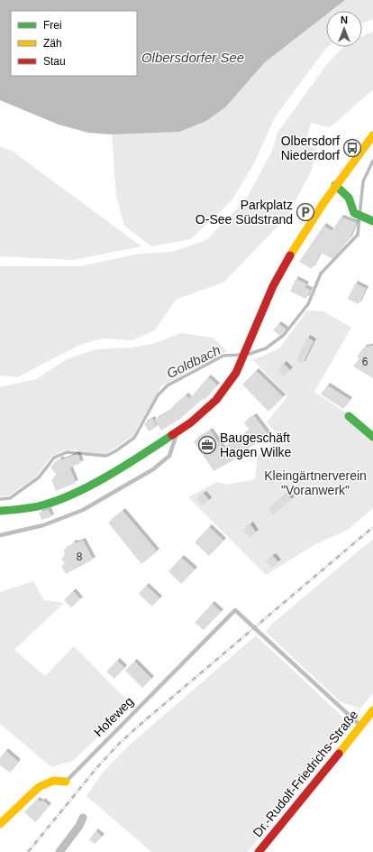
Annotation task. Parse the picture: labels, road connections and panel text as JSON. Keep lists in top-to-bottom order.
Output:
{
  "streets": {
    "street": ["Hofeweg", "Dr.-Rudolf-Friedrichs-Straße"]
  },
  "crossings": [
    ["Hofeweg", "Dr.-Rudolf-Friedrichs-Straße"]
  ],
  "water": ["Olbersdorfer See", "Goldbach"],
  "parks": ["Kleingärtnerverein \"Voranwerk\""],
  "places": {
    "bus stop": ["Olbersdorf Niederdorf"],
    "parking": ["Parkplatz O-See Südstrand"],
    "office": ["Baugeschäft Hagen Wilke"]
  },
  "house_numbers": ["6", "8"],
  "legend": ["Frei", "Zäh", "Stau"],
  "north": "top"
}
